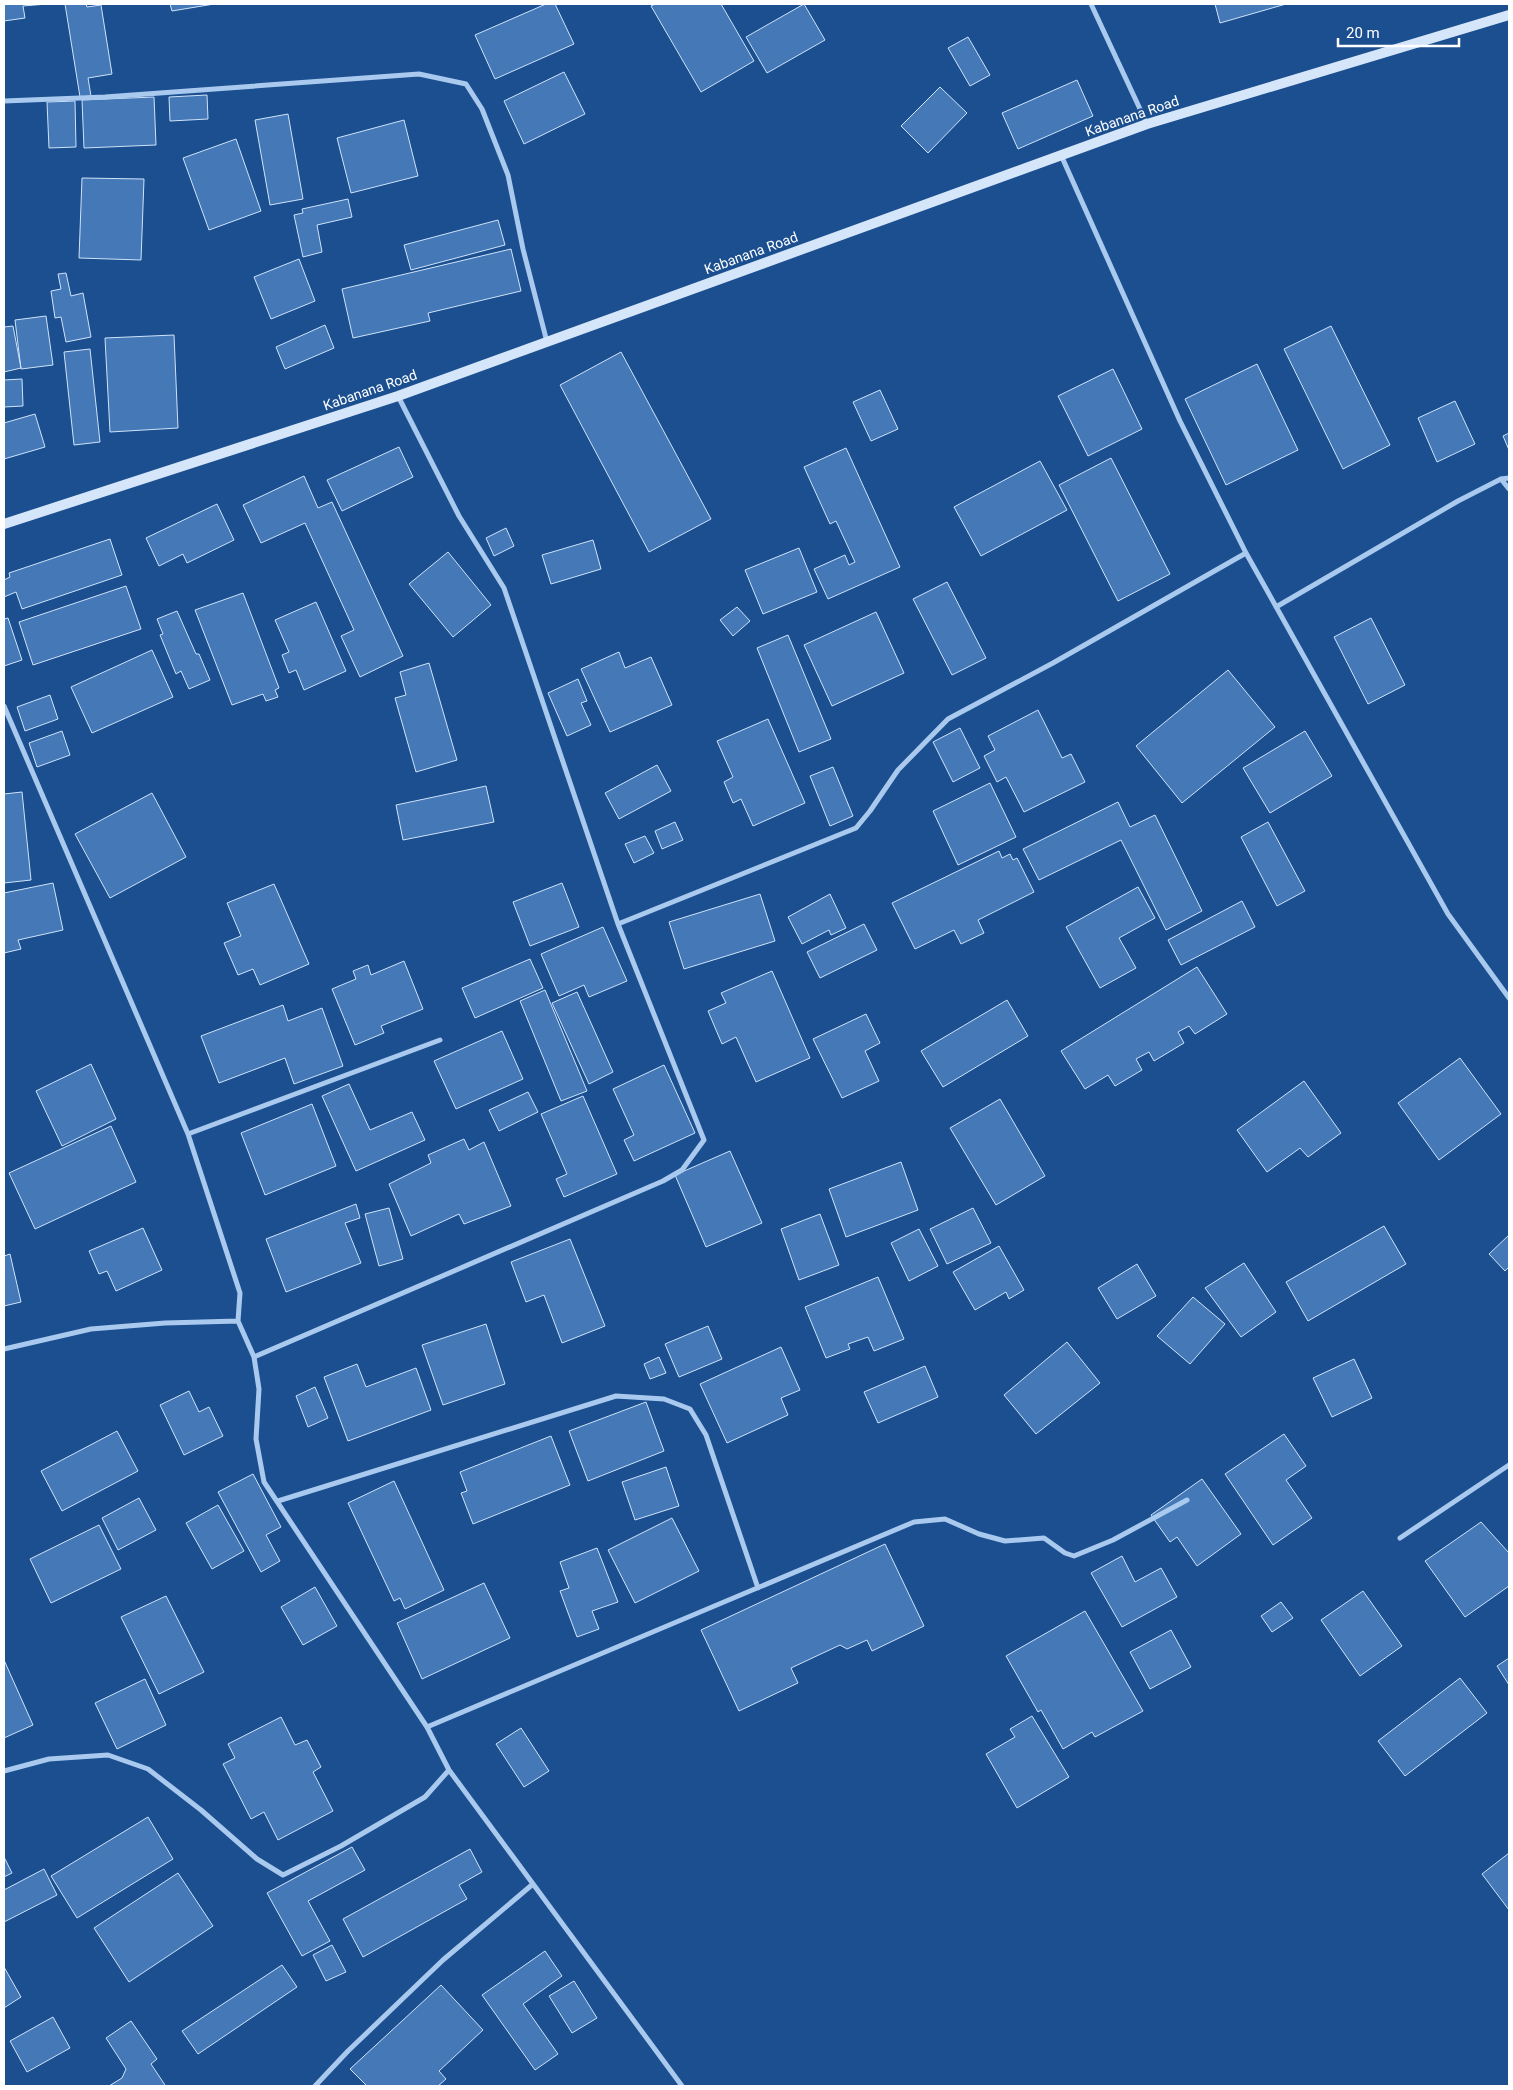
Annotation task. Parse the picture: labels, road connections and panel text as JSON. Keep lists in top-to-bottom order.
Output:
{
  "streets": {
    "street": ["Kabanana Road"]
  },
  "scale_bar": "20 m"
}
